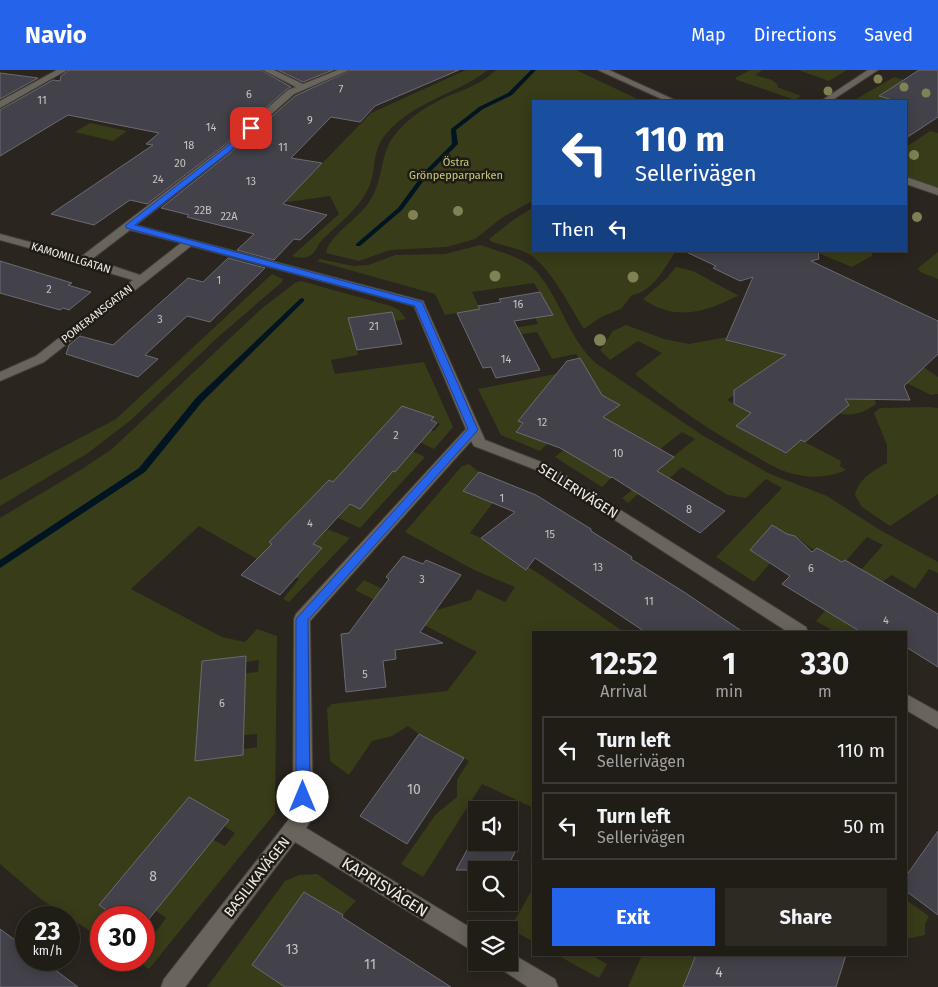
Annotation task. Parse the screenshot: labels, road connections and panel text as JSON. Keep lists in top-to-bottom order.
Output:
{
  "streets": {
    "street": [
      "KAMOMILLGATAN",
      "POMERANSGATAN",
      "SELLERIVÄGEN",
      "BASILIKAVÄGEN",
      "KAPRISVÄGEN"
    ]
  },
  "crossings": [
    ["KAMOMILLGATAN", "POMERANSGATAN"],
    ["POMERANSGATAN", "SELLERIVÄGEN"],
    ["SELLERIVÄGEN", "BASILIKAVÄGEN"],
    ["BASILIKAVÄGEN", "KAPRISVÄGEN"]
  ],
  "parks": ["Östra Grönpepparparken"],
  "house_numbers": [
    "7",
    "6",
    "11",
    "9",
    "14",
    "18",
    "11",
    "20",
    "24",
    "13",
    "22B",
    "22A",
    "1",
    "2",
    "16",
    "3",
    "21",
    "14",
    "12",
    "2",
    "10",
    "1",
    "8",
    "4",
    "15",
    "13",
    "6",
    "3",
    "11",
    "4",
    "5",
    "6",
    "10",
    "8",
    "13",
    "11",
    "4"
  ],
  "page": {
    "header": "Navio",
    "nav": ["Map", "Directions", "Saved"],
    "turn": ["110 m", "Sellerivägen"],
    "then": "Then",
    "eta": [
      "12:52",
      "Arrival",
      "1",
      "min",
      "330",
      "m"
    ],
    "list": [
      {
        "name": "Turn left",
        "note": "Sellerivägen",
        "value": "110 m"
      },
      {
        "name": "Turn left",
        "note": "Sellerivägen",
        "value": "50 m"
      }
    ],
    "buttons": ["Exit", "Share"],
    "speed": "23 km/h",
    "limit": "30"
  }
}
